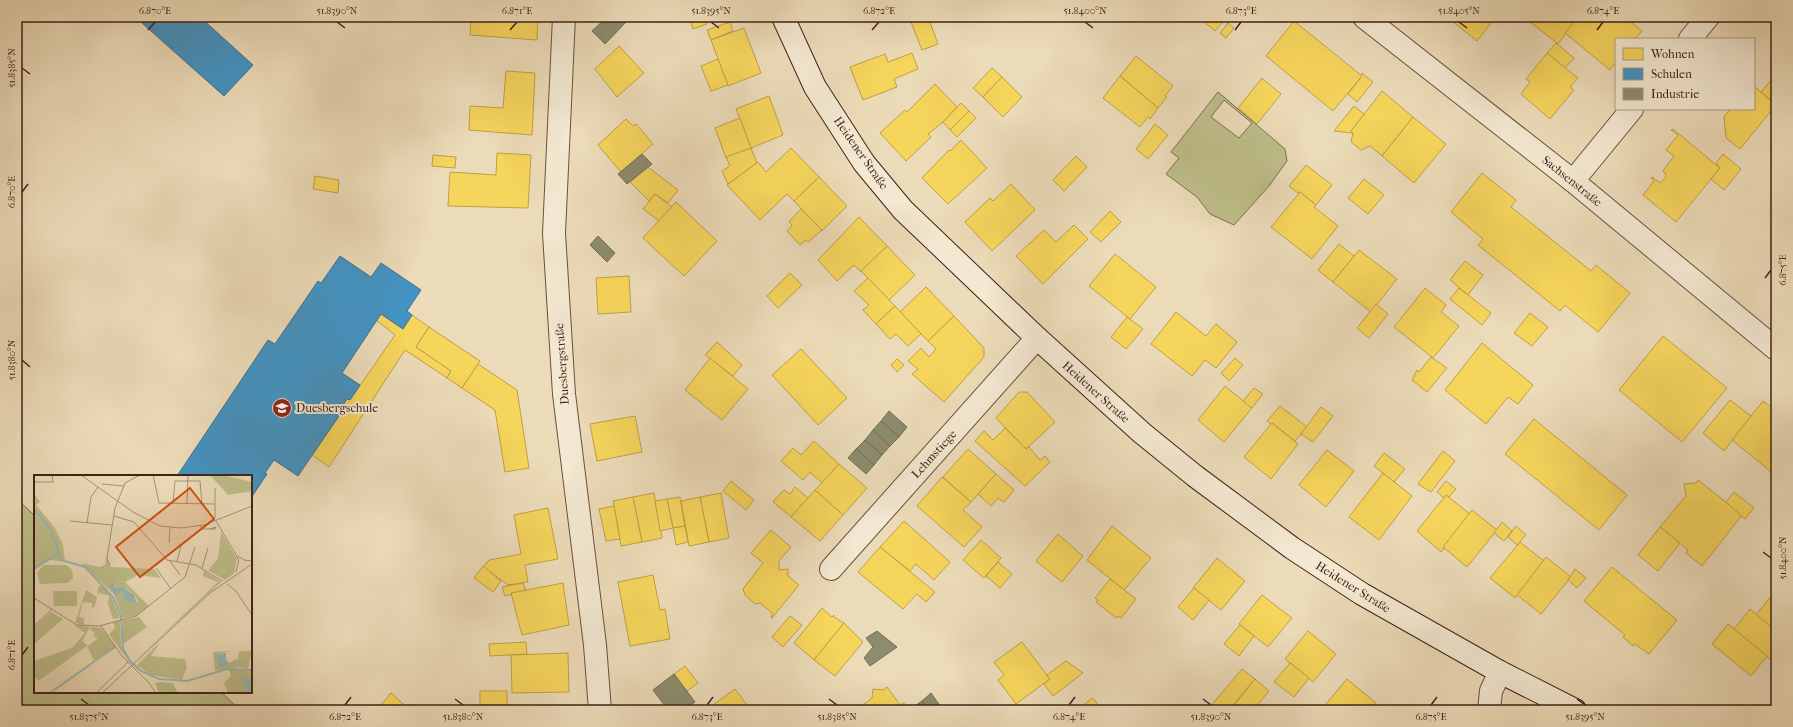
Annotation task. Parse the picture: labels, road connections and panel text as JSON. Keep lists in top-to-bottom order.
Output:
{
  "streets": {
    "street": [
      "Heidener Straße",
      "Sachsenstraße",
      "Duesbergstraße",
      "Lehmstiege"
    ]
  },
  "crossings": [
    ["Heidener Straße", "Lehmstiege"]
  ],
  "places": {
    "school or university": ["Duesbergschule"]
  },
  "legend": ["Wohnen", "Schulen", "Industrie"],
  "coordinates": [
    "6.870°E",
    "51.8390°N",
    "6.871°E",
    "51.8395°N",
    "6.872°E",
    "51.8400°N",
    "6.873°E",
    "51.8405°N",
    "6.874°E",
    "51.8385°N",
    "6.875°E",
    "51.8380°N",
    "51.8375°N"
  ]
}
